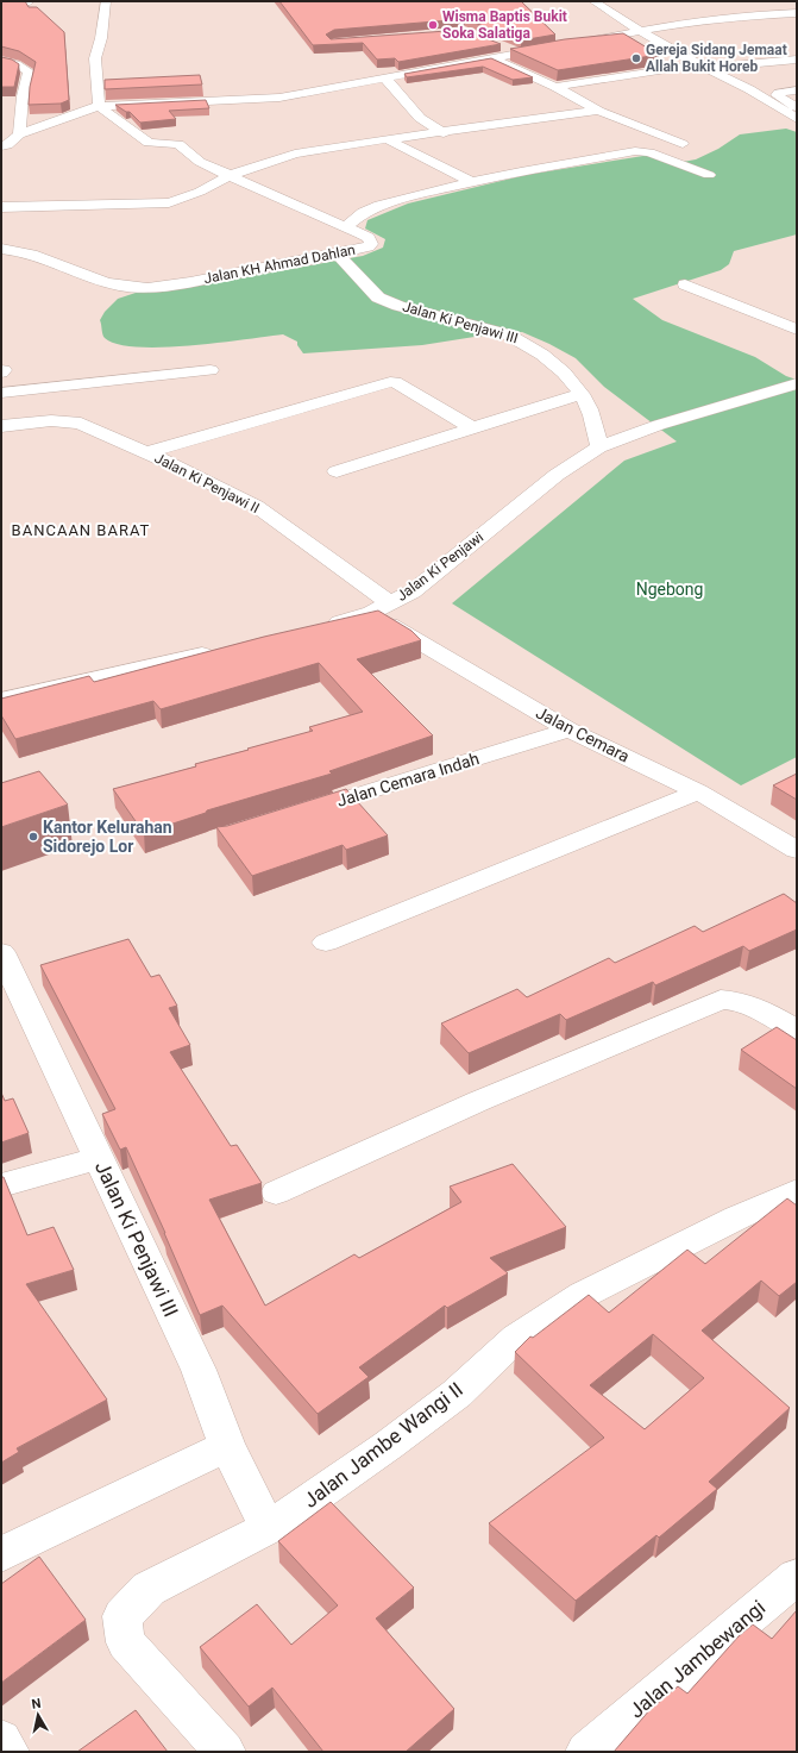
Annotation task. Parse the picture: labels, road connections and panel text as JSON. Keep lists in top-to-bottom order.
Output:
{
  "streets": {
    "street": [
      "Jalan KH Ahmad Dahlan",
      "Jalan Ki Penjawi III",
      "Jalan Ki Penjawi II",
      "Jalan Ki Penjawi",
      "Jalan Cemara",
      "Jalan Cemara Indah",
      "Jalan Jambe Wangi II",
      "Jalan Jambewangi"
    ]
  },
  "crossings": [
    ["Jalan KH Ahmad Dahlan", "Jalan Ki Penjawi III"],
    ["Jalan Ki Penjawi III", "Jalan Ki Penjawi"],
    ["Jalan Ki Penjawi III", "Jalan Jambe Wangi II"],
    ["Jalan Ki Penjawi II", "Jalan Ki Penjawi"],
    ["Jalan Ki Penjawi II", "Jalan Cemara"],
    ["Jalan Ki Penjawi", "Jalan Cemara"],
    ["Jalan Cemara", "Jalan Cemara Indah"]
  ],
  "districts": ["BANCAAN BARAT"],
  "parks": ["Ngebong"],
  "places": ["Wisma Baptis Bukit Soka Salatiga", "Gereja Sidang Jemaat Allah Bukit Horeb", "Kantor Kelurahan Sidorejo Lor"],
  "north": "top"
}
